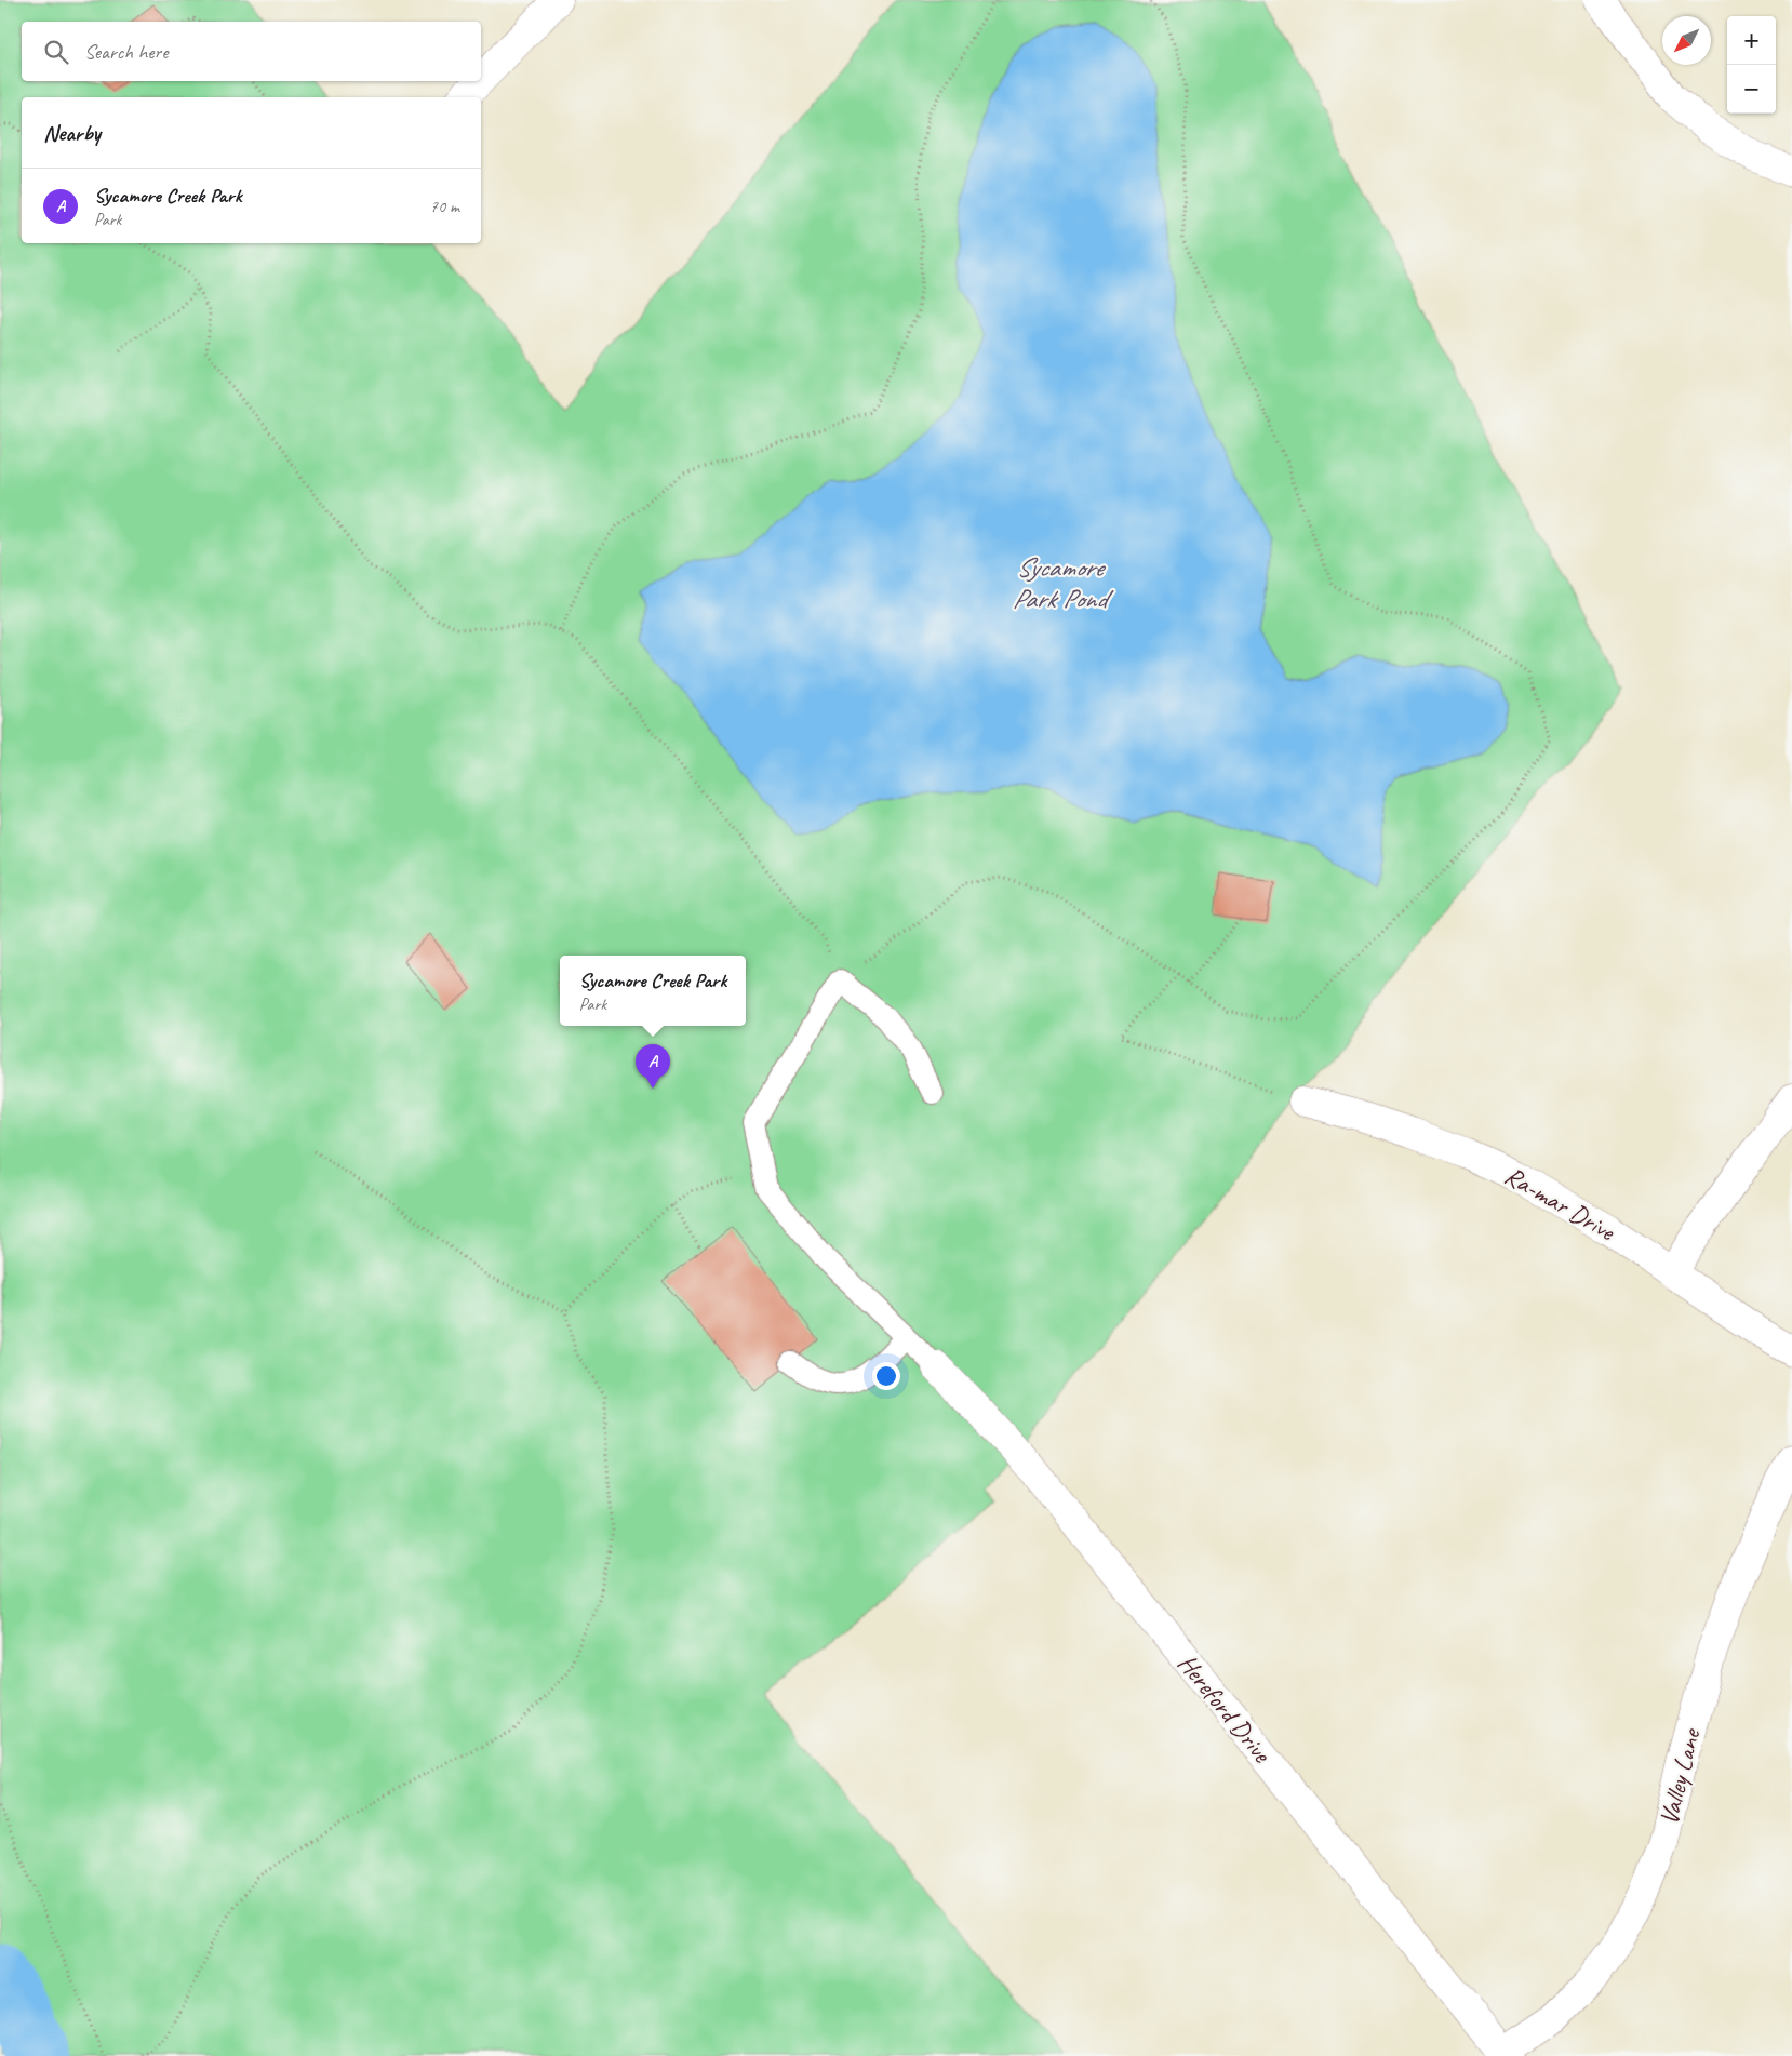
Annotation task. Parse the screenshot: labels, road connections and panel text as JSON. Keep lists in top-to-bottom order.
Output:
{
  "streets": {
    "street": ["Ra-mar Drive", "Hereford Drive", "Valley Lane"]
  },
  "crossings": [
    ["Hereford Drive", "Valley Lane"]
  ],
  "water": ["Sycamore Park Pond"],
  "north": "bottom left",
  "page": {
    "map_buttons": ["+", "−"],
    "search": "Search here",
    "heading": "Nearby",
    "list": [
      {
        "mark": "A",
        "name": "Sycamore Creek Park",
        "note": "Park",
        "value": "70 m"
      }
    ],
    "popup": ["Sycamore Creek Park", "Park"],
    "pins": "A"
  }
}
